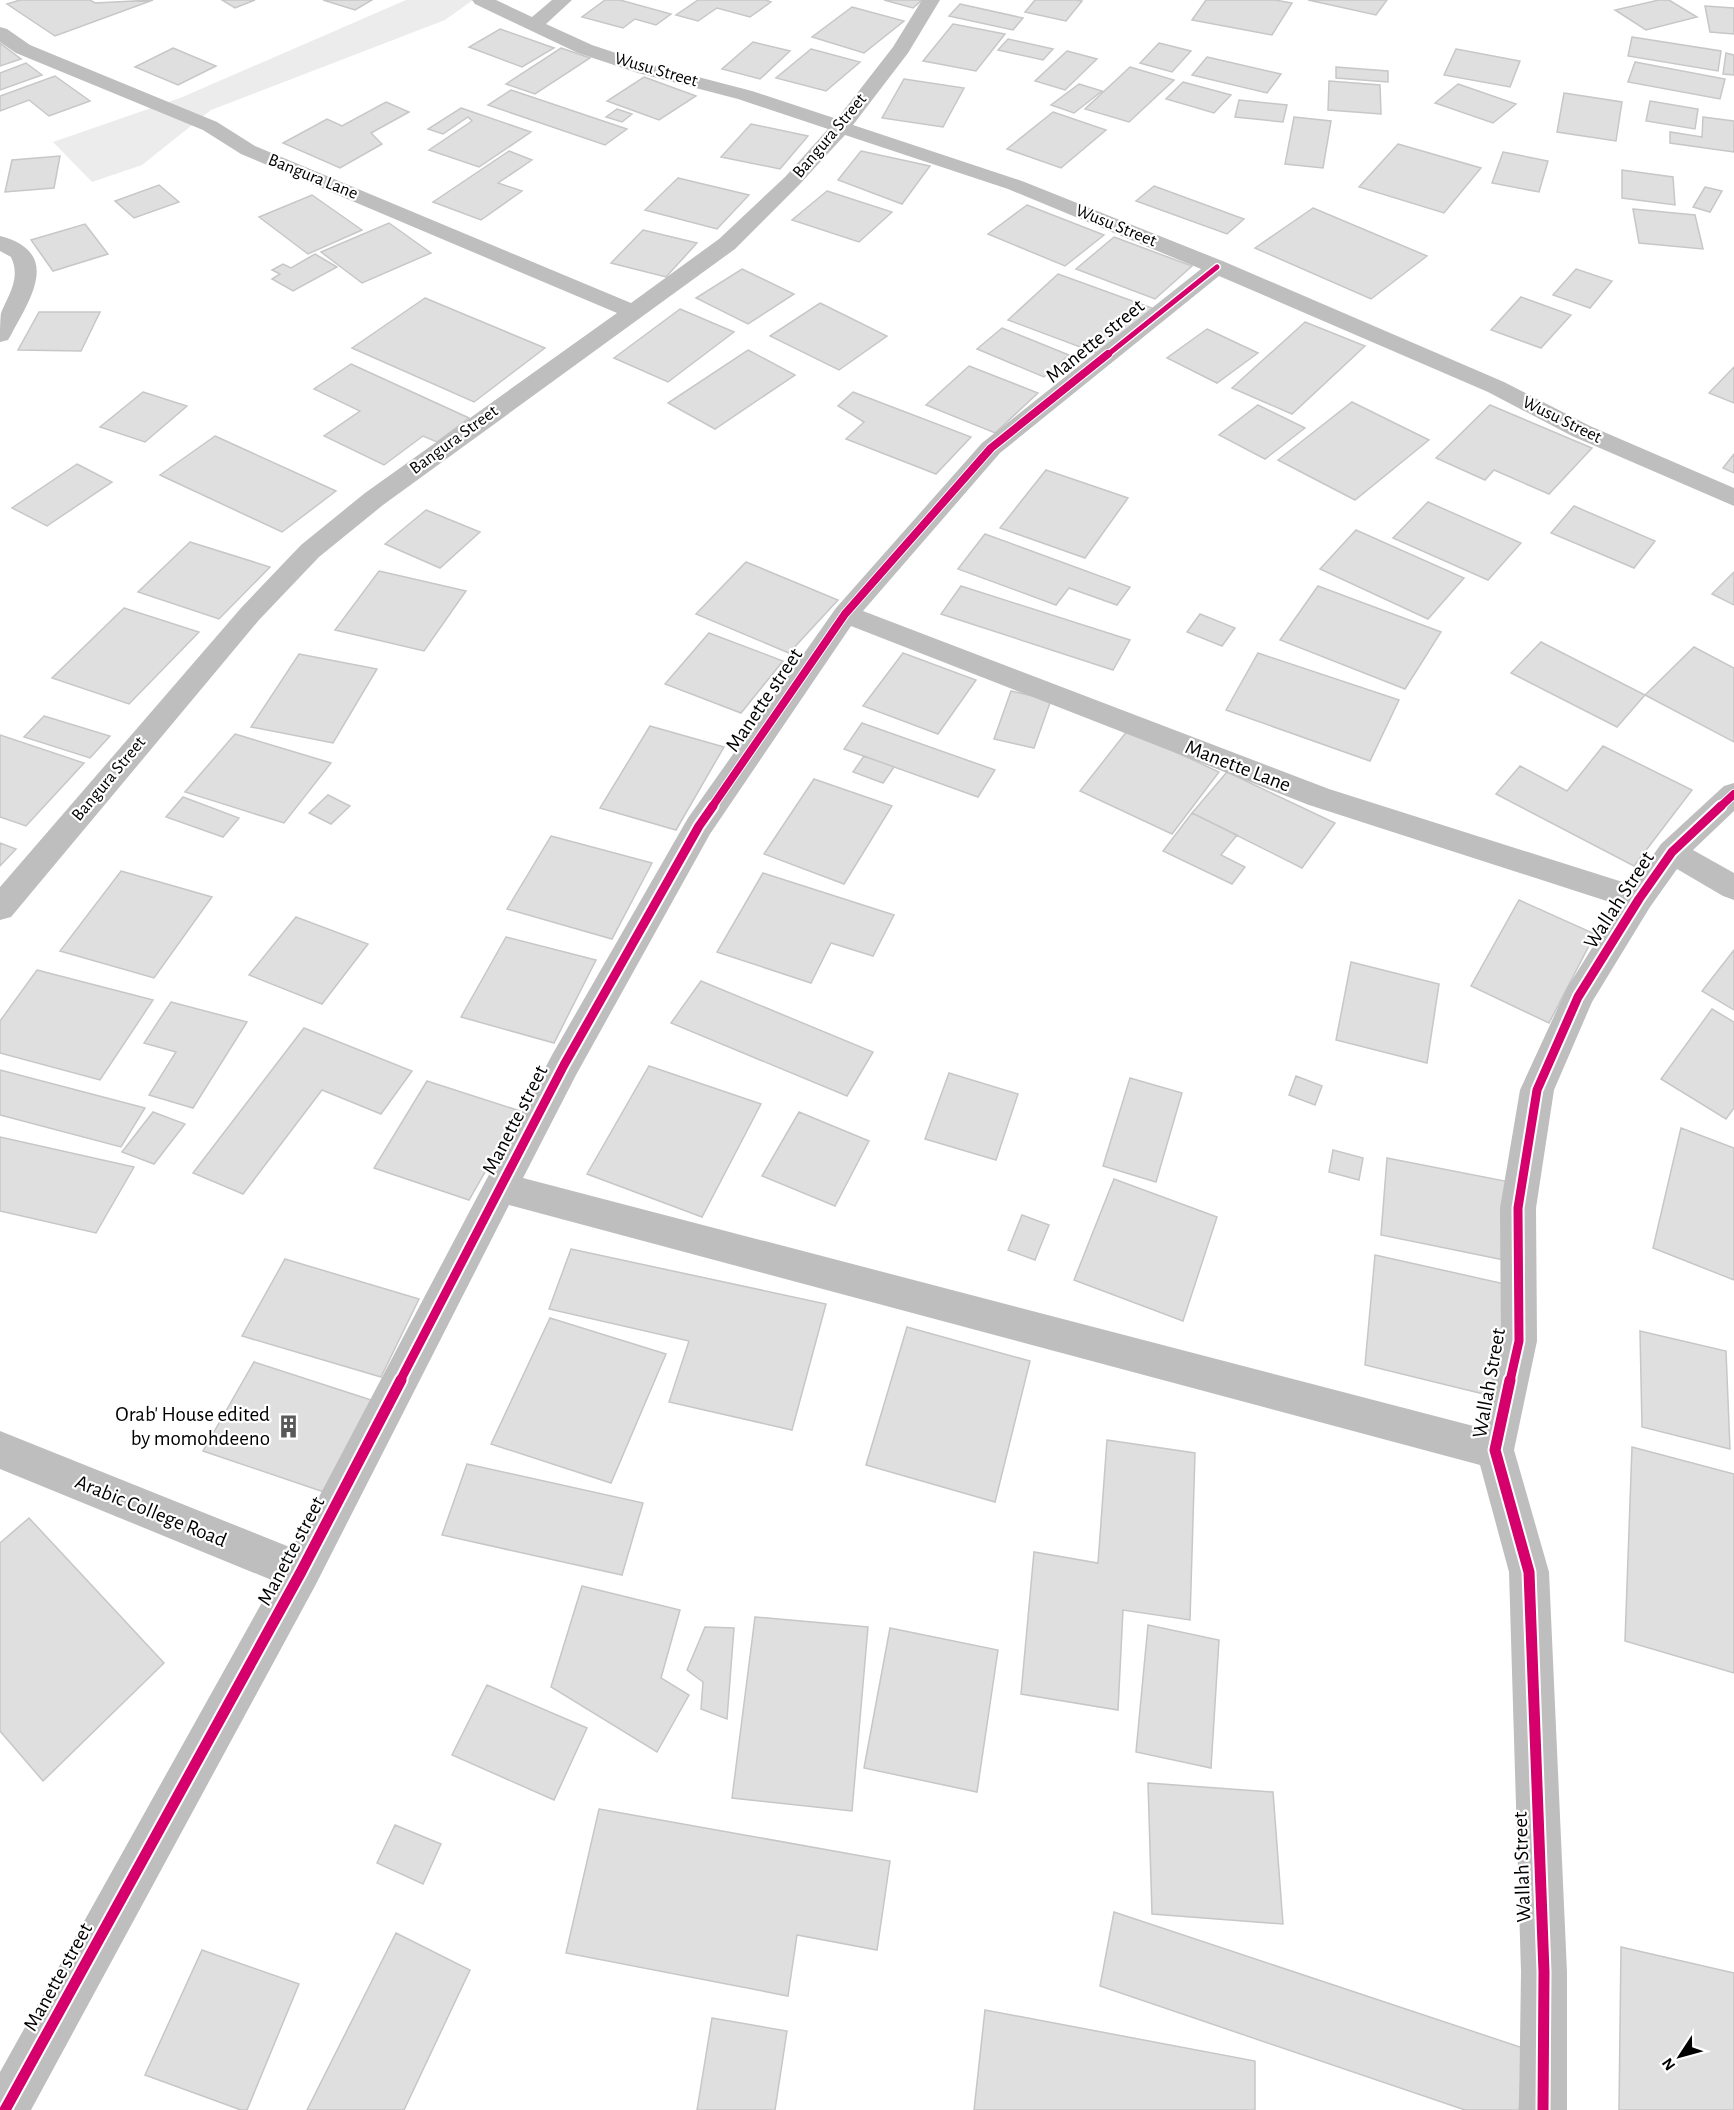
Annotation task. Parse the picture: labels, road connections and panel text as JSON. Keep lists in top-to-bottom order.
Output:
{
  "streets": {
    "street": [
      "Wusu Street",
      "Bangura Street",
      "Bangura Lane",
      "Manette street",
      "Manette Lane",
      "Wallah Street",
      "Arabic College Road"
    ]
  },
  "crossings": [
    ["Wusu Street", "Bangura Street"],
    ["Wusu Street", "Manette street"],
    ["Bangura Street", "Bangura Lane"],
    ["Manette street", "Manette Lane"],
    ["Manette street", "Arabic College Road"],
    ["Manette Lane", "Wallah Street"]
  ],
  "places": {
    "building": ["Orab' House edited by momohdeeno"]
  },
  "north": "bottom left"
}
